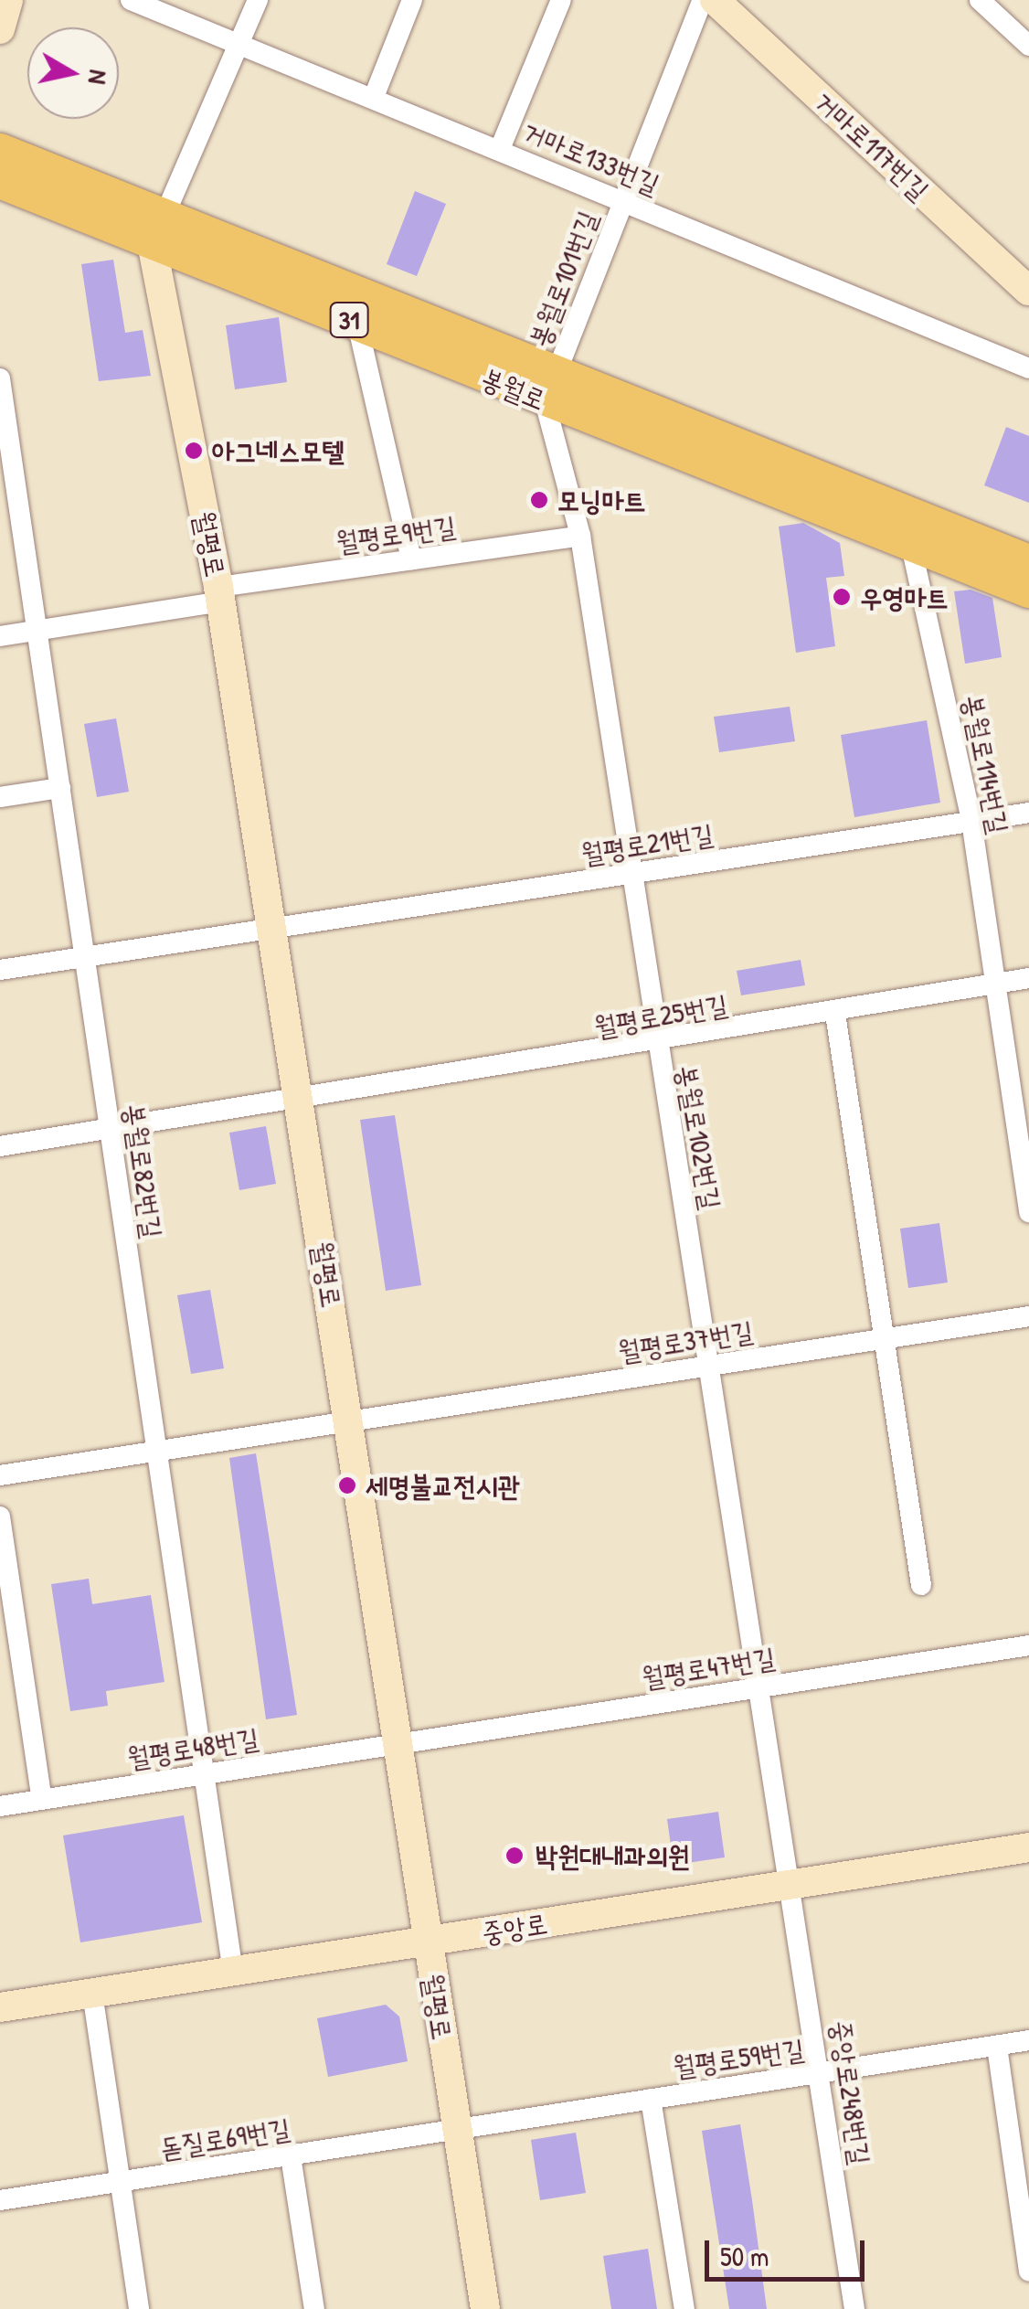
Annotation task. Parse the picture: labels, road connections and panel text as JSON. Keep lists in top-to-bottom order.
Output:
{
  "streets": {
    "main road": [
      "거마로117번길",
      "31",
      "봉월로",
      "월평로",
      "중앙로"
    ],
    "street": [
      "거마로133번길",
      "봉월로101번길",
      "월평로9번길",
      "봉월로114번길",
      "월평로21번길",
      "월평로25번길",
      "봉월로102번길",
      "봉월로82번길",
      "월평로37번길",
      "월평로47번길",
      "월평로48번길",
      "월평로59번길",
      "중앙로248번길",
      "돋질로69번길"
    ]
  },
  "crossings": [
    ["거마로133번길", "봉월로101번길"],
    ["봉월로101번길", "봉월로"],
    ["봉월로101번길", "봉월로102번길"],
    ["봉월로", "월평로"],
    ["봉월로", "봉월로114번길"],
    ["봉월로", "봉월로102번길"],
    ["월평로9번길", "월평로"],
    ["월평로9번길", "봉월로102번길"],
    ["월평로9번길", "봉월로82번길"],
    ["월평로", "월평로21번길"],
    ["월평로", "월평로25번길"],
    ["월평로", "월평로37번길"],
    ["월평로", "월평로47번길"],
    ["월평로", "월평로48번길"],
    ["월평로", "중앙로"],
    ["월평로", "월평로59번길"],
    ["월평로", "돋질로69번길"],
    ["봉월로114번길", "월평로21번길"],
    ["봉월로114번길", "월평로25번길"],
    ["월평로21번길", "봉월로102번길"],
    ["월평로21번길", "봉월로82번길"],
    ["월평로25번길", "봉월로102번길"],
    ["월평로25번길", "봉월로82번길"],
    ["봉월로102번길", "월평로37번길"],
    ["봉월로102번길", "월평로47번길"],
    ["봉월로102번길", "중앙로"],
    ["봉월로102번길", "중앙로248번길"],
    ["봉월로82번길", "월평로37번길"],
    ["봉월로82번길", "월평로48번길"],
    ["봉월로82번길", "중앙로"],
    ["월평로47번길", "월평로48번길"],
    ["중앙로", "중앙로248번길"],
    ["월평로59번길", "중앙로248번길"],
    ["월평로59번길", "돋질로69번길"]
  ],
  "places": [
    "아그네스모텔",
    "모닝마트",
    "우영마트",
    "세명불교전시관",
    "박원대내과의원"
  ],
  "scale_bar": "50 m",
  "north": "right"
}
